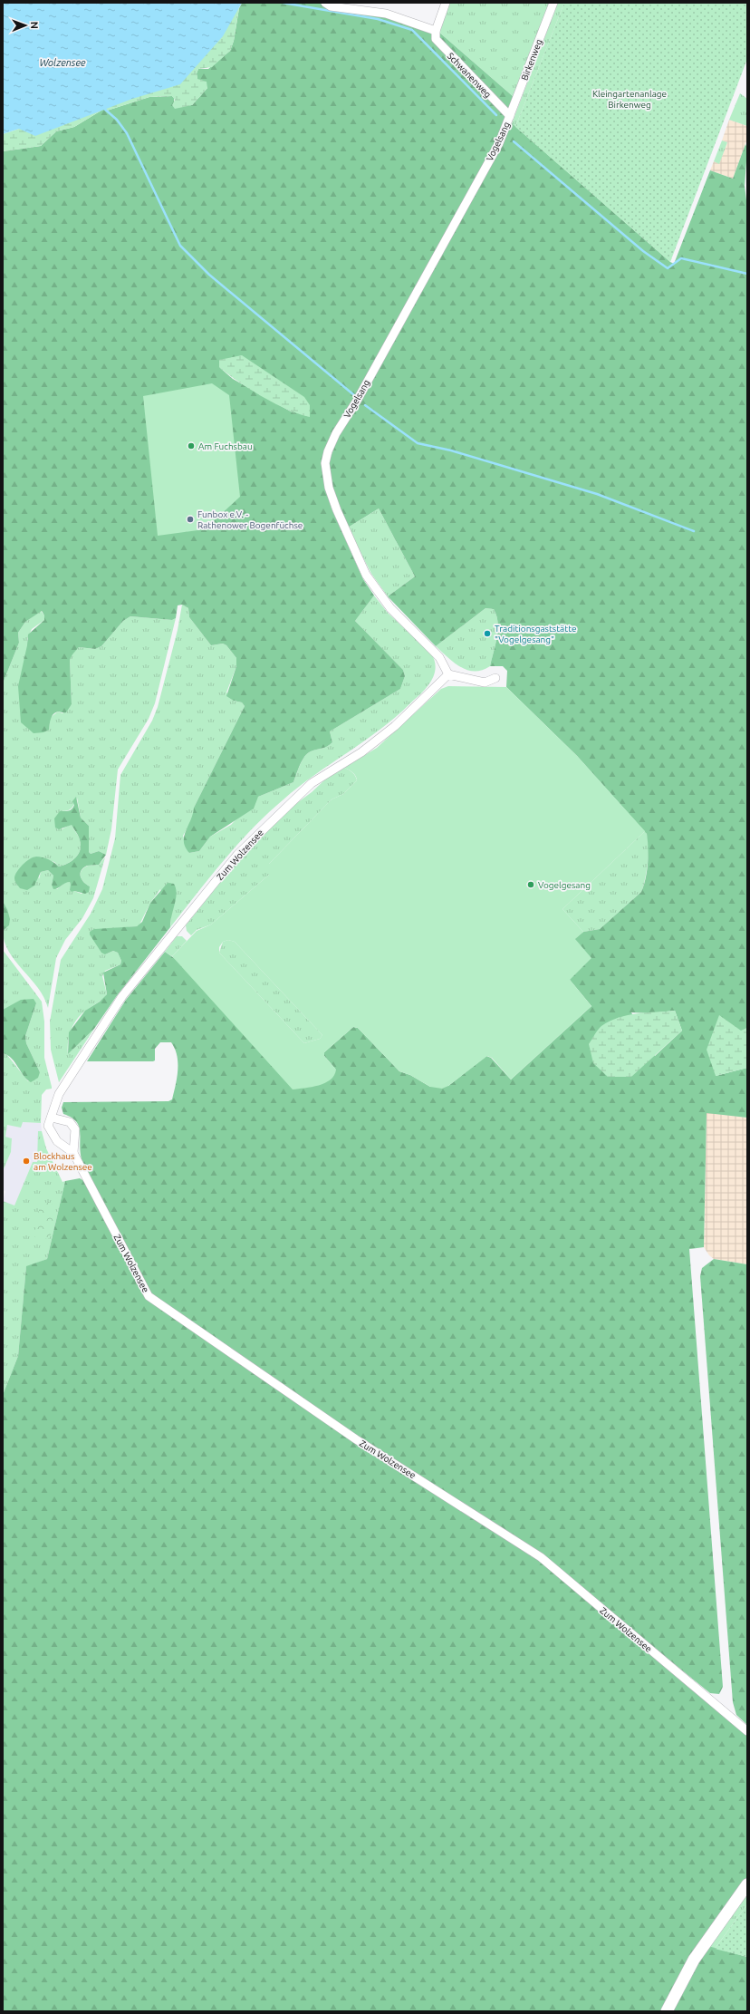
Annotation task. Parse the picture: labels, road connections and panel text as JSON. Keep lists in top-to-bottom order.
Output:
{
  "streets": {
    "street": [
      "Birkenweg",
      "Schwanenweg",
      "Vogelsang",
      "Zum Wolzensee"
    ]
  },
  "crossings": [
    ["Birkenweg", "Schwanenweg"],
    ["Birkenweg", "Vogelsang"],
    ["Schwanenweg", "Vogelsang"],
    ["Vogelsang", "Zum Wolzensee"]
  ],
  "water": ["Wolzensee"],
  "parks": ["Kleingartenanlage Birkenweg"],
  "places": [
    "Am Fuchsbau",
    "Funbox e.V. - Rathenower Bogenfüchse",
    "Traditionsgaststätte \"Vogelgesang\"",
    "Vogelgesang",
    "Blockhaus am Wolzensee"
  ],
  "north": "right"
}
